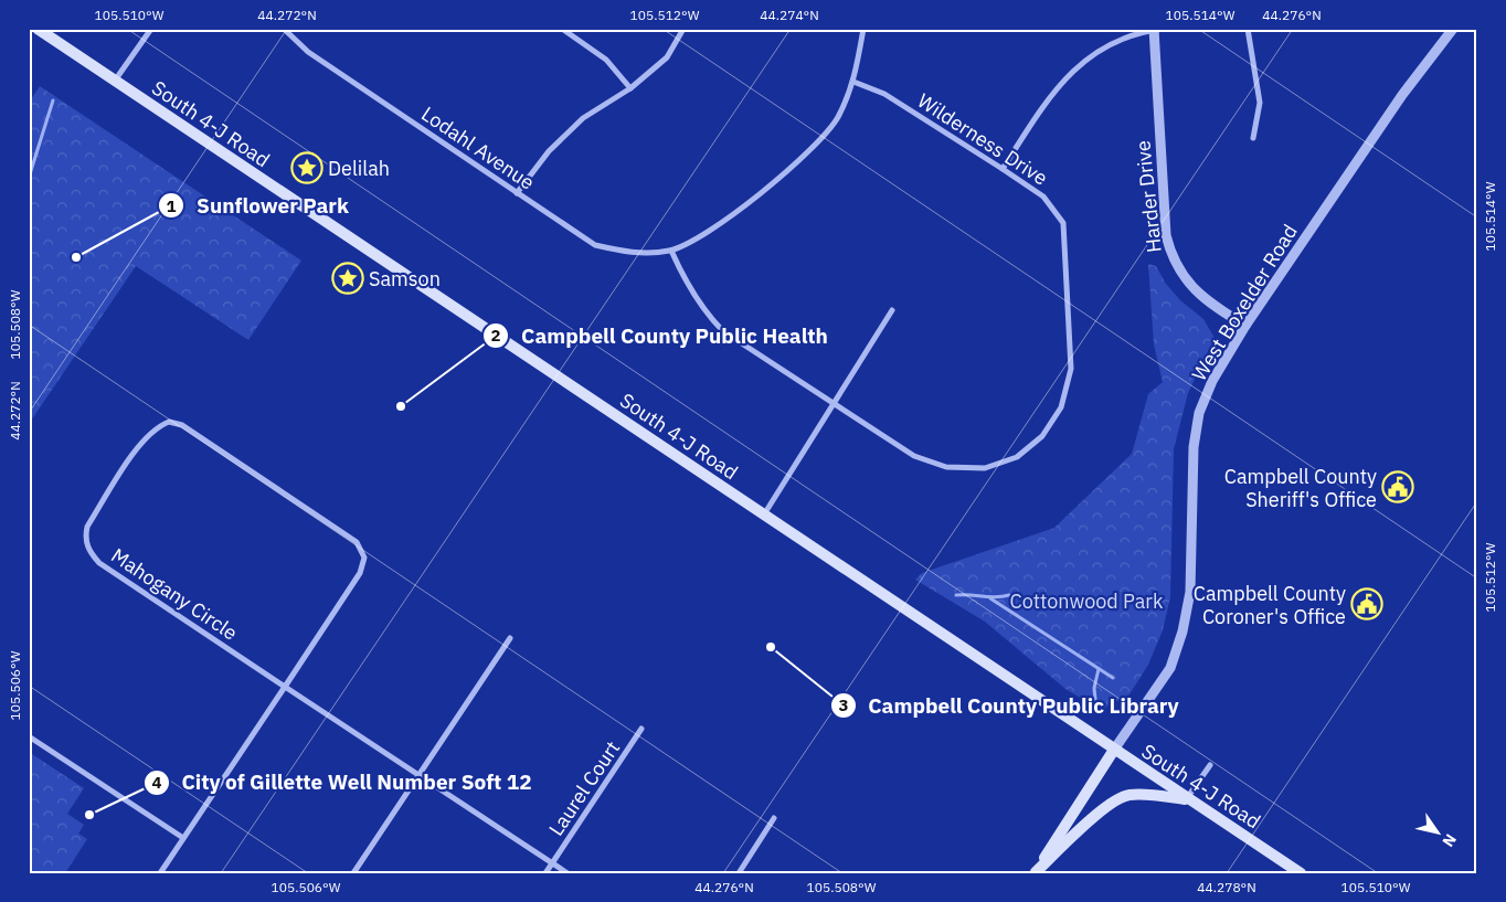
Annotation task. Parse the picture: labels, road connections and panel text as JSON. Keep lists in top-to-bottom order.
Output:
{
  "streets": {
    "main road": ["South 4-J Road"],
    "street": [
      "Wilderness Drive",
      "Lodahl Avenue",
      "Harder Drive",
      "West Boxelder Road",
      "Mahogany Circle",
      "Laurel Court"
    ]
  },
  "crossings": [
    ["South 4-J Road", "West Boxelder Road"],
    ["Wilderness Drive", "Lodahl Avenue"],
    ["Harder Drive", "West Boxelder Road"]
  ],
  "parks": ["Cottonwood Park"],
  "places": {
    "place": ["Delilah", "Samson"],
    "other": [
      "Sunflower Park",
      "Campbell County Public Health",
      "Campbell County Public Library",
      "City of Gillette Well Number Soft 12"
    ],
    "public building": ["Campbell County Sheriff's Office", "Campbell County Coroner's Office"]
  },
  "north": "bottom right",
  "coordinates": [
    "105.510°W",
    "44.272°N",
    "105.512°W",
    "44.274°N",
    "105.514°W",
    "44.276°N",
    "105.508°W",
    "105.506°W",
    "44.278°N"
  ]
}
